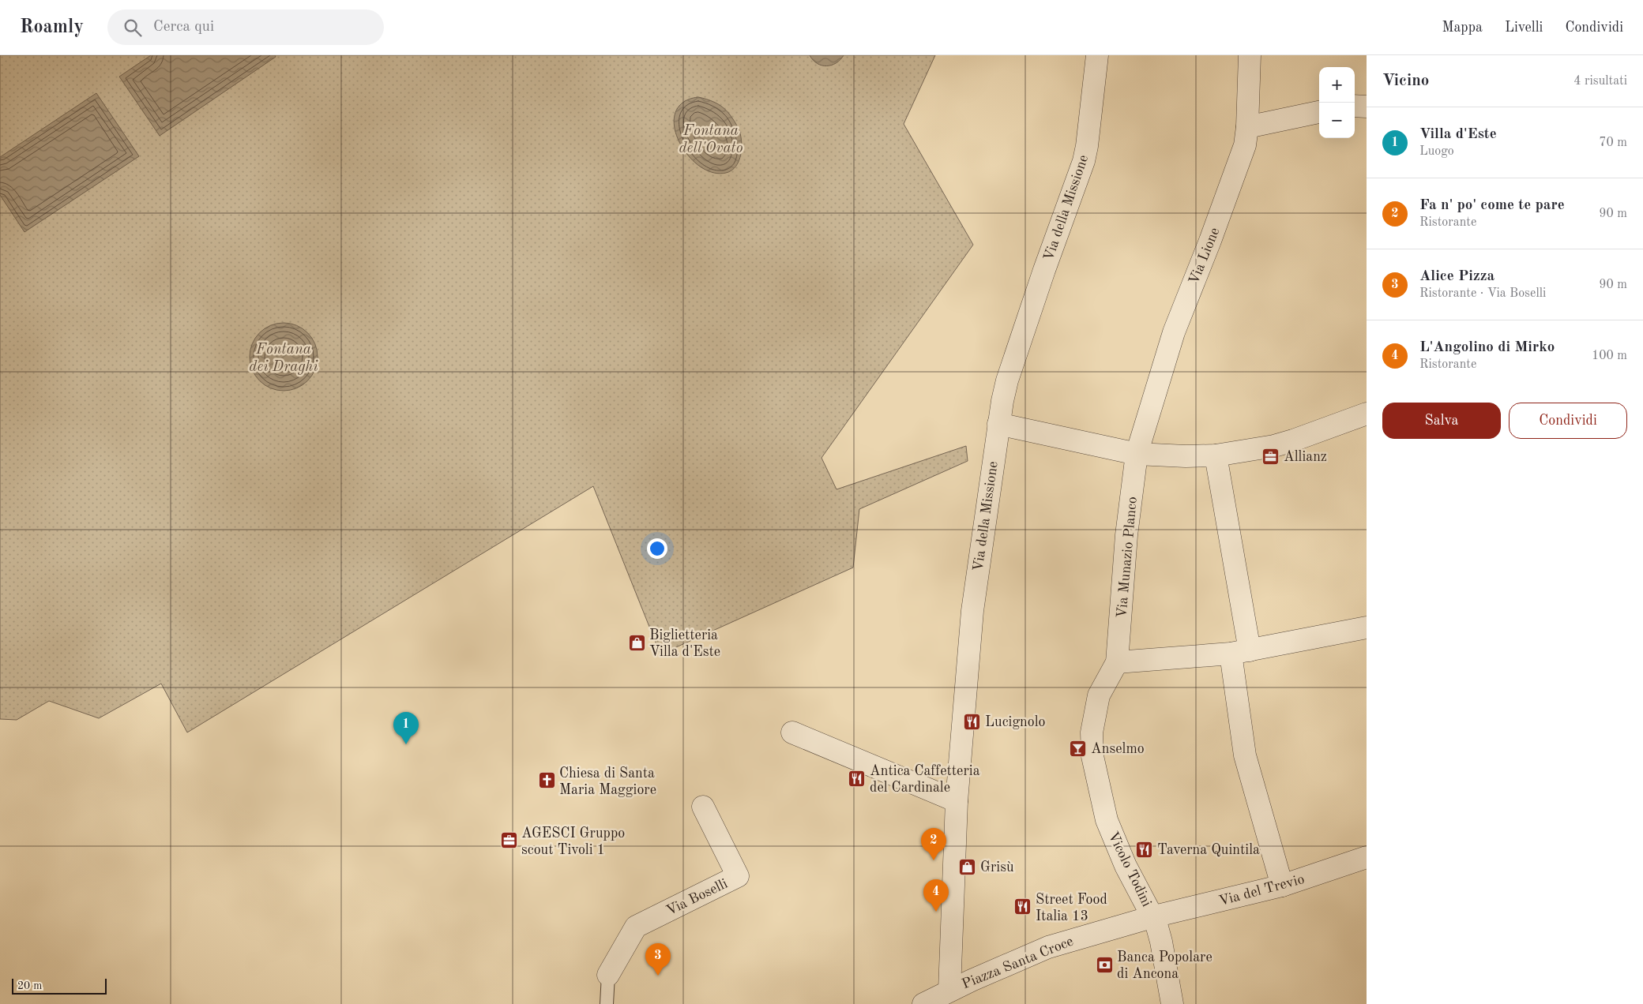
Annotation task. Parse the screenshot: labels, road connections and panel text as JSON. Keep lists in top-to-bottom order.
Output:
{
  "streets": {
    "street": [
      "Via della Missione",
      "Via Lione",
      "Via Munazio Planco",
      "Vicolo Todini",
      "Via del Trevio",
      "Via Boselli",
      "Piazza Santa Croce"
    ]
  },
  "crossings": [
    ["Via della Missione", "Piazza Santa Croce"],
    ["Via Lione", "Via Munazio Planco"],
    ["Via Munazio Planco", "Vicolo Todini"],
    ["Vicolo Todini", "Via del Trevio"],
    ["Vicolo Todini", "Piazza Santa Croce"],
    ["Via del Trevio", "Piazza Santa Croce"]
  ],
  "water": ["Fontana dell'Ovato", "Fontana dei Draghi"],
  "places": {
    "office": ["Allianz", "AGESCI Gruppo scout Tivoli 1"],
    "shop": ["Biglietteria Villa d'Este", "Grisù"],
    "restaurant": [
      "Lucignolo",
      "Antica Caffetteria del Cardinale",
      "Taverna Quintila",
      "Street Food Italia 13"
    ],
    "bar": ["Anselmo"],
    "church": ["Chiesa di Santa Maria Maggiore"],
    "bank": ["Banca Popolare di Ancona"]
  },
  "scale_bar": "20 m",
  "page": {
    "header": "Roamly",
    "search": "Cerca qui",
    "nav": ["Mappa", "Livelli", "Condividi"],
    "heading": ["Vicino", "4 risultati"],
    "map_buttons": ["+", "−"],
    "list": [
      {
        "mark": "1",
        "name": "Villa d'Este",
        "note": "Luogo",
        "value": "70 m"
      },
      {
        "mark": "2",
        "name": "Fa n' po' come te pare",
        "note": "Ristorante",
        "value": "90 m"
      },
      {
        "mark": "3",
        "name": "Alice Pizza",
        "note": "Ristorante · Via Boselli",
        "value": "90 m"
      },
      {
        "mark": "4",
        "name": "L'Angolino di Mirko",
        "note": "Ristorante",
        "value": "100 m"
      }
    ],
    "buttons": ["Salva", "Condividi"],
    "pins": [
      "1",
      "2",
      "4",
      "3"
    ],
    "scale": "20 m"
  }
}
